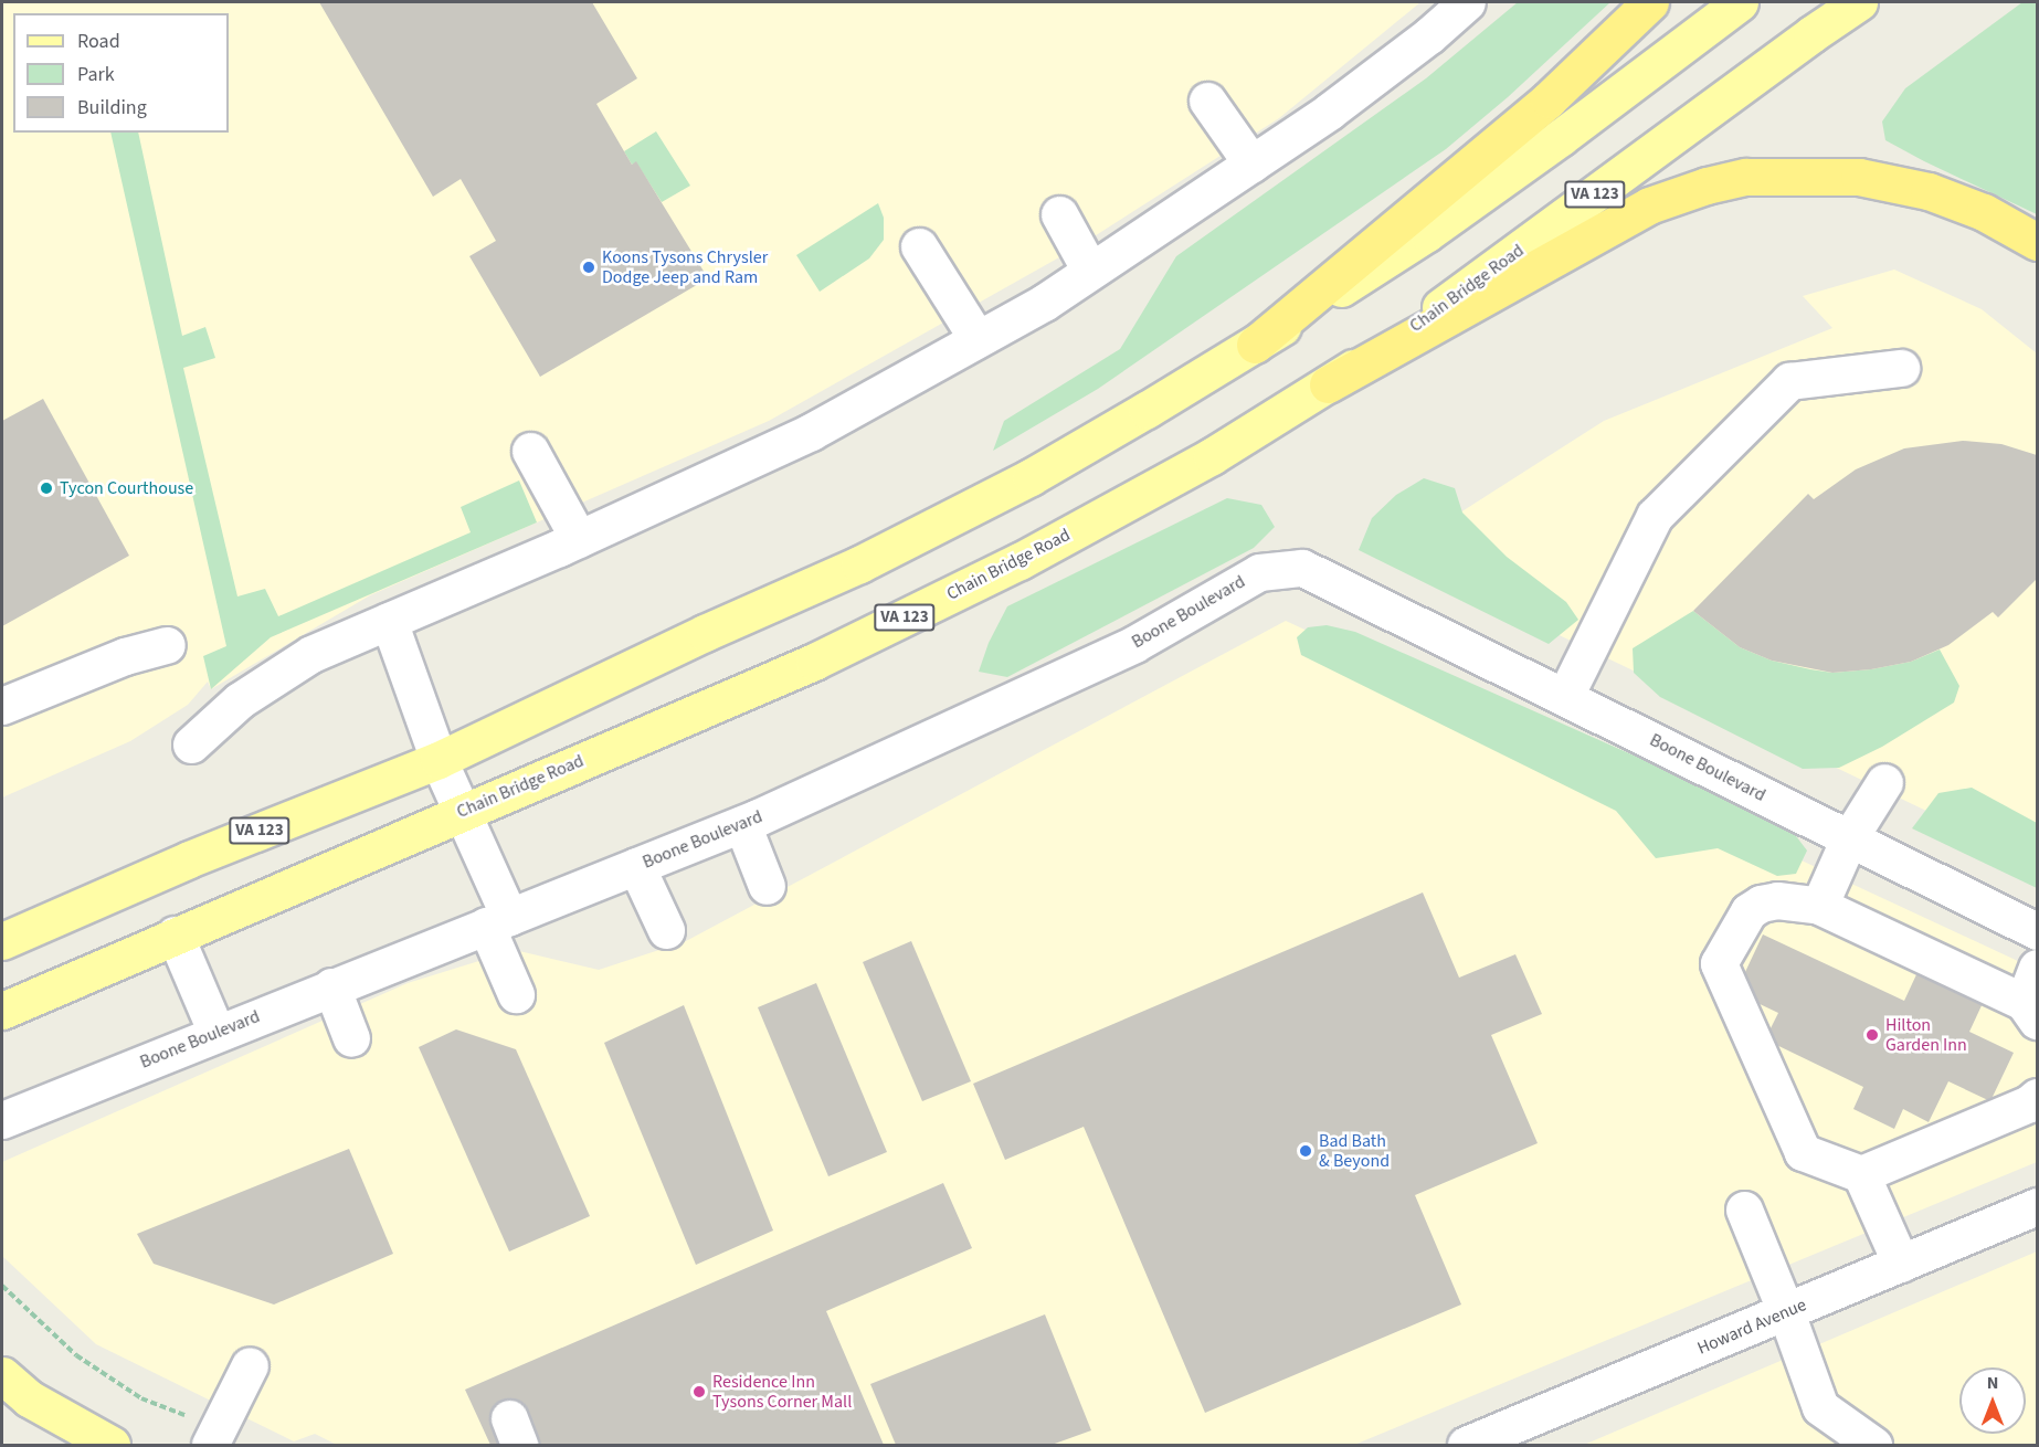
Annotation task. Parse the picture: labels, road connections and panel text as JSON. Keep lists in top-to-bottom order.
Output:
{
  "streets": {
    "main road": ["VA 123", "Chain Bridge Road"],
    "street": ["Boone Boulevard", "Howard Avenue"]
  },
  "places": [
    "Koons Tysons Chrysler Dodge Jeep and Ram",
    "Tycon Courthouse",
    "Hilton Garden Inn",
    "Bad Bath & Beyond",
    "Residence Inn Tysons Corner Mall"
  ],
  "legend": ["Road", "Park", "Building"],
  "north": "top"
}
